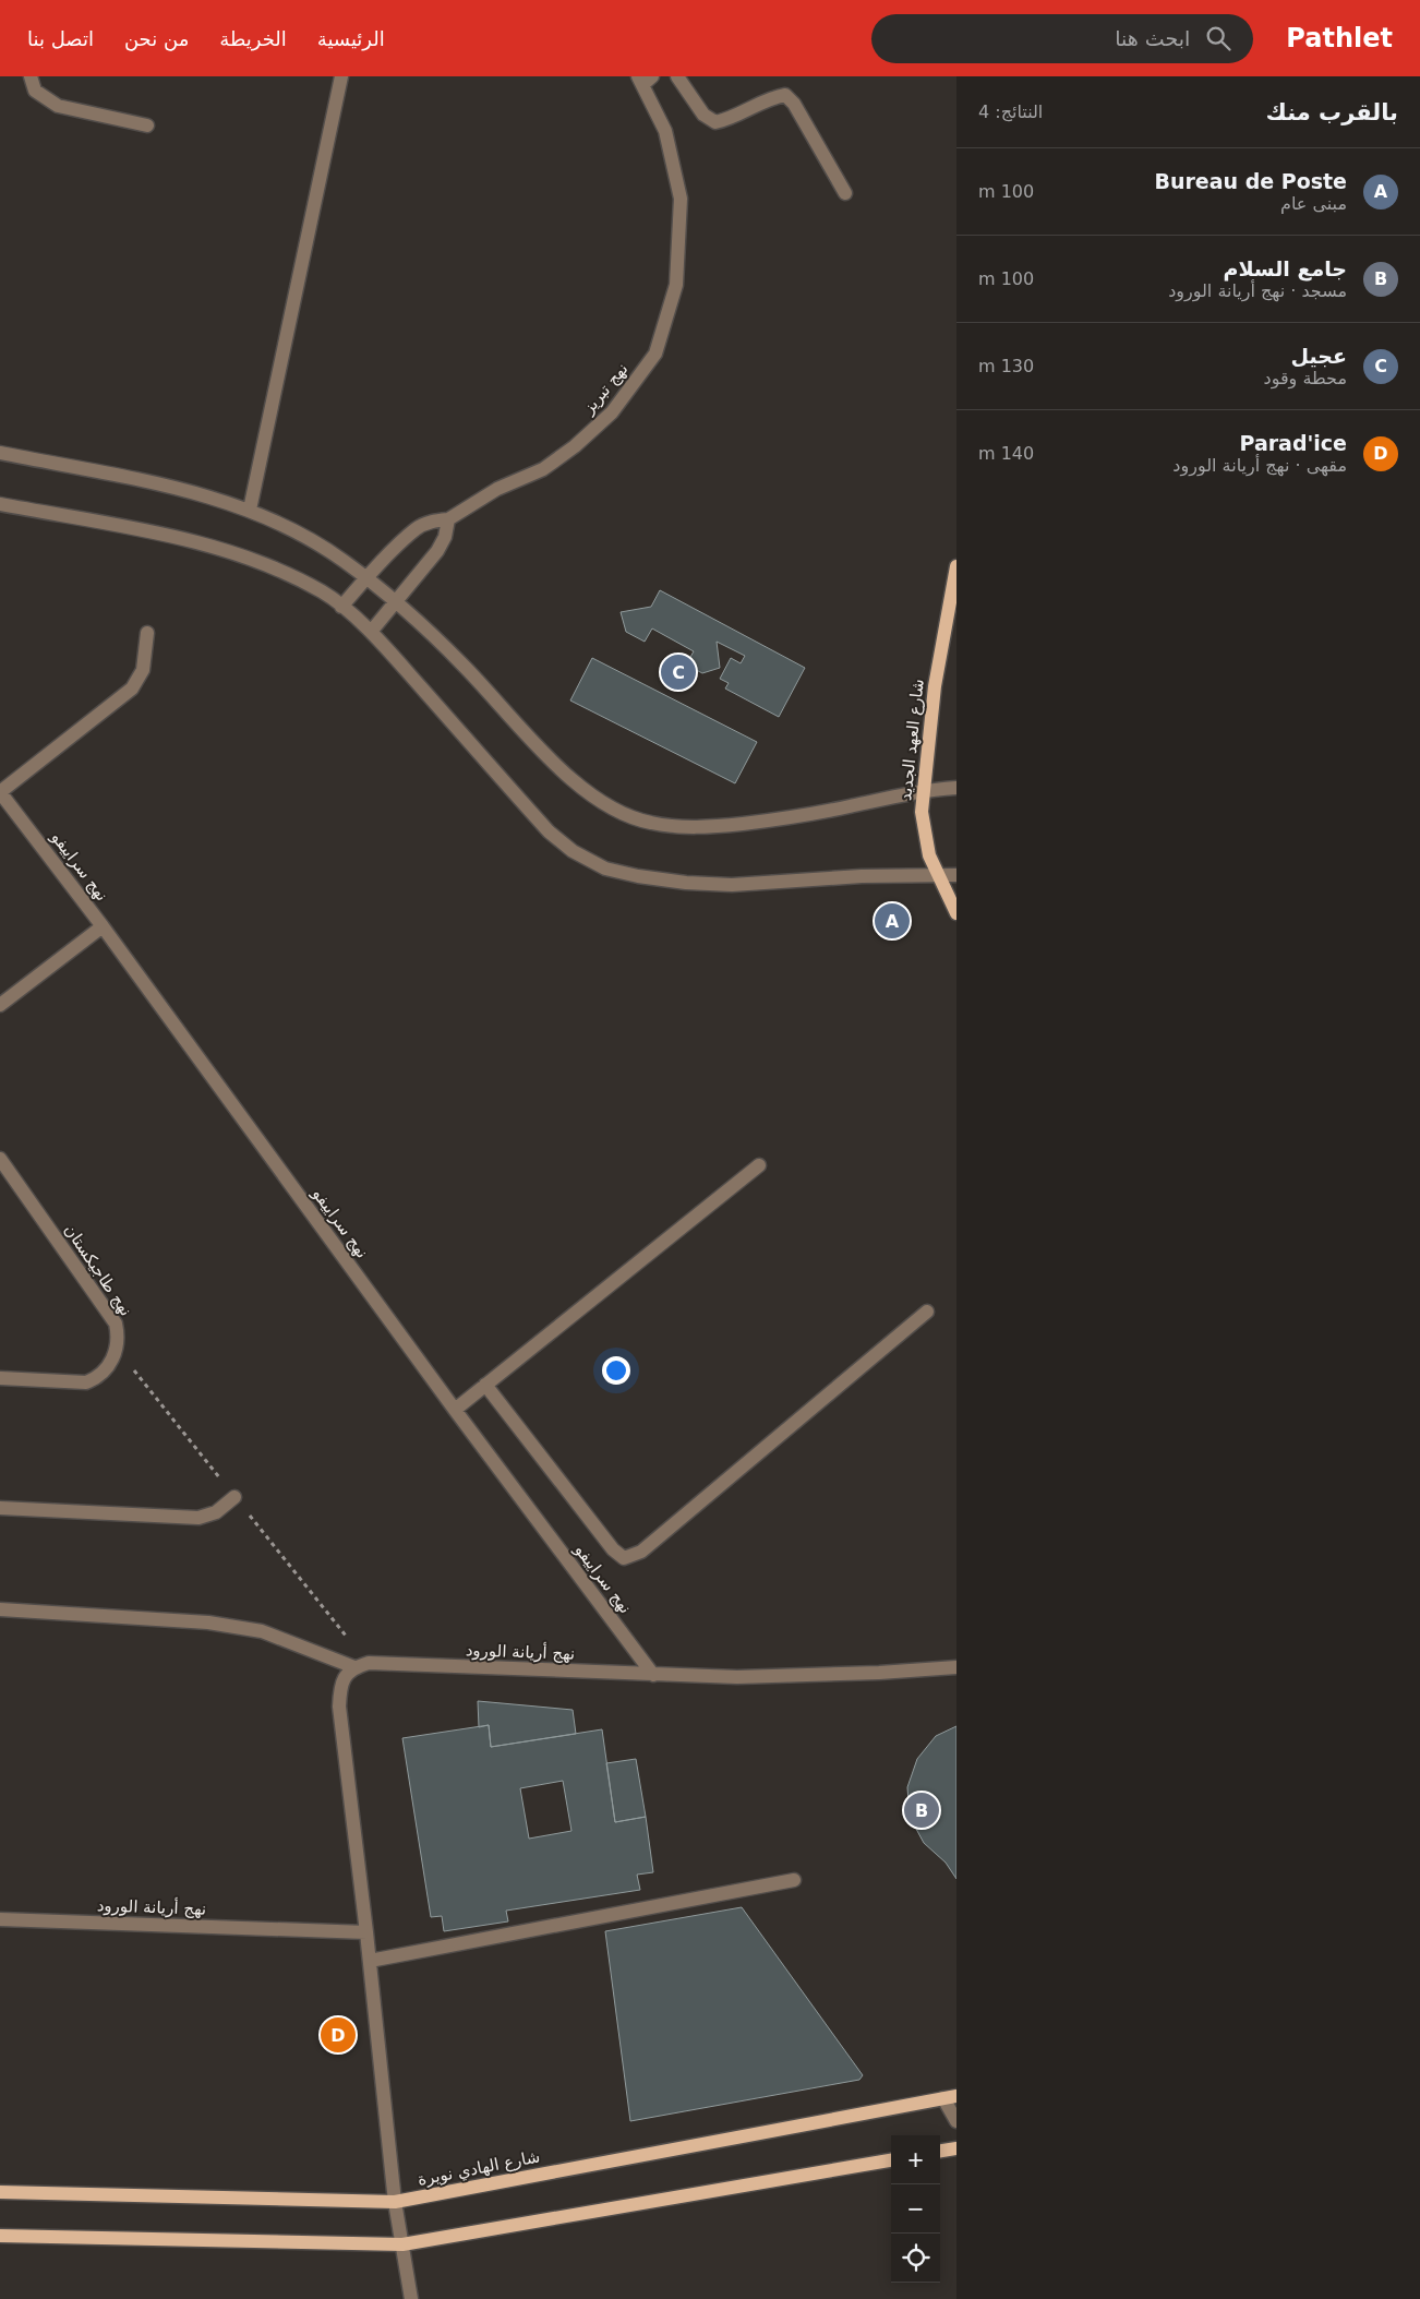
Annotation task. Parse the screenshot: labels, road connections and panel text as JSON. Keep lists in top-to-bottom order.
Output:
{
  "streets": {
    "main road": ["شارع العهد الجديد", "شارع الهادي نويرة"],
    "street": [
      "نهج تبريز",
      "نهج سراييفو",
      "نهج طاجيكستان",
      "نهج أريانة الورود"
    ]
  },
  "crossings": [
    ["نهج سراييفو", "نهج أريانة الورود"]
  ],
  "page": {
    "header": "Pathlet",
    "search": "ابحث هنا",
    "nav": [
      "الرئيسية",
      "الخريطة",
      "من نحن",
      "اتصل بنا"
    ],
    "heading": ["بالقرب منك", "النتائج: 4"],
    "list": [
      {
        "mark": "A",
        "name": "Bureau de Poste",
        "note": "مبنى عام",
        "value": "100 m"
      },
      {
        "mark": "B",
        "name": "جامع السلام",
        "note": "مسجد · نهج أريانة الورود",
        "value": "100 m"
      },
      {
        "mark": "C",
        "name": "عجيل",
        "note": "محطة وقود",
        "value": "130 m"
      },
      {
        "mark": "D",
        "name": "Parad'ice",
        "note": "مقهى · نهج أريانة الورود",
        "value": "140 m"
      }
    ],
    "pins": [
      "C",
      "A",
      "B",
      "D"
    ],
    "map_buttons": ["+", "−"]
  }
}
